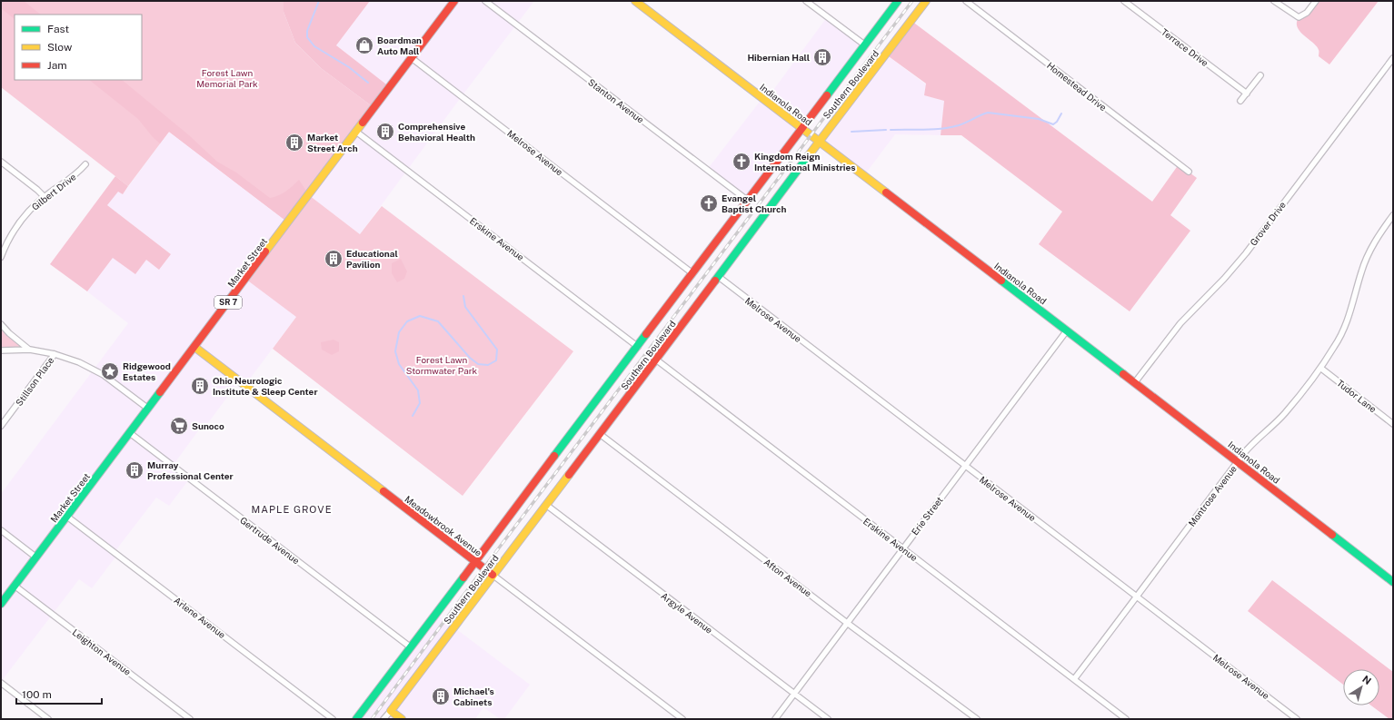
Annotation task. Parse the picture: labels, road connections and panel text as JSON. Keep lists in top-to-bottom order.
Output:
{
  "streets": {
    "street": [
      "Terrace Drive",
      "Southern Boulevard",
      "Homestead Drive",
      "Stanton Avenue",
      "Indianola Road",
      "Melrose Avenue",
      "Gilbert Drive",
      "Grover Drive",
      "Erskine Avenue",
      "Market Street",
      "SR 7",
      "Stillson Place",
      "Tudor Lane",
      "Montrose Avenue",
      "Erie Street",
      "Meadowbrook Avenue",
      "Gertrude Avenue",
      "Afton Avenue",
      "Argyle Avenue",
      "Arlene Avenue",
      "Leighton Avenue"
    ]
  },
  "crossings": [
    ["Southern Boulevard", "Stanton Avenue"],
    ["Southern Boulevard", "Indianola Road"],
    ["Southern Boulevard", "Melrose Avenue"],
    ["Southern Boulevard", "Erskine Avenue"],
    ["Southern Boulevard", "Meadowbrook Avenue"],
    ["Southern Boulevard", "Gertrude Avenue"],
    ["Southern Boulevard", "Afton Avenue"],
    ["Southern Boulevard", "Argyle Avenue"],
    ["Indianola Road", "Grover Drive"],
    ["Indianola Road", "Montrose Avenue"],
    ["Indianola Road", "Erie Street"],
    ["Melrose Avenue", "Market Street"],
    ["Melrose Avenue", "Montrose Avenue"],
    ["Melrose Avenue", "Erie Street"],
    ["Erskine Avenue", "Market Street"],
    ["Erskine Avenue", "Montrose Avenue"],
    ["Erskine Avenue", "Erie Street"],
    ["Market Street", "Meadowbrook Avenue"],
    ["Market Street", "Gertrude Avenue"],
    ["Market Street", "Arlene Avenue"],
    ["Market Street", "Leighton Avenue"],
    ["Tudor Lane", "Montrose Avenue"],
    ["Erie Street", "Afton Avenue"],
    ["Erie Street", "Argyle Avenue"]
  ],
  "districts": ["MAPLE GROVE"],
  "parks": ["Forest Lawn Memorial Park", "Forest Lawn Stormwater Park"],
  "places": {
    "shop": ["Boardman Auto Mall"],
    "building": [
      "Hibernian Hall",
      "Comprehensive Behavioral Health",
      "Market Street Arch",
      "Educational Pavilion",
      "Ohio Neurologic Institute & Sleep Center",
      "Murray Professional Center",
      "Michael's Cabinets"
    ],
    "church": ["Kingdom Reign International Ministries", "Evangel Baptist Church"],
    "place": ["Ridgewood Estates"],
    "supermarket": ["Sunoco"]
  },
  "legend": ["Fast", "Slow", "Jam"],
  "scale_bar": "100 m",
  "north": "top right"
}
